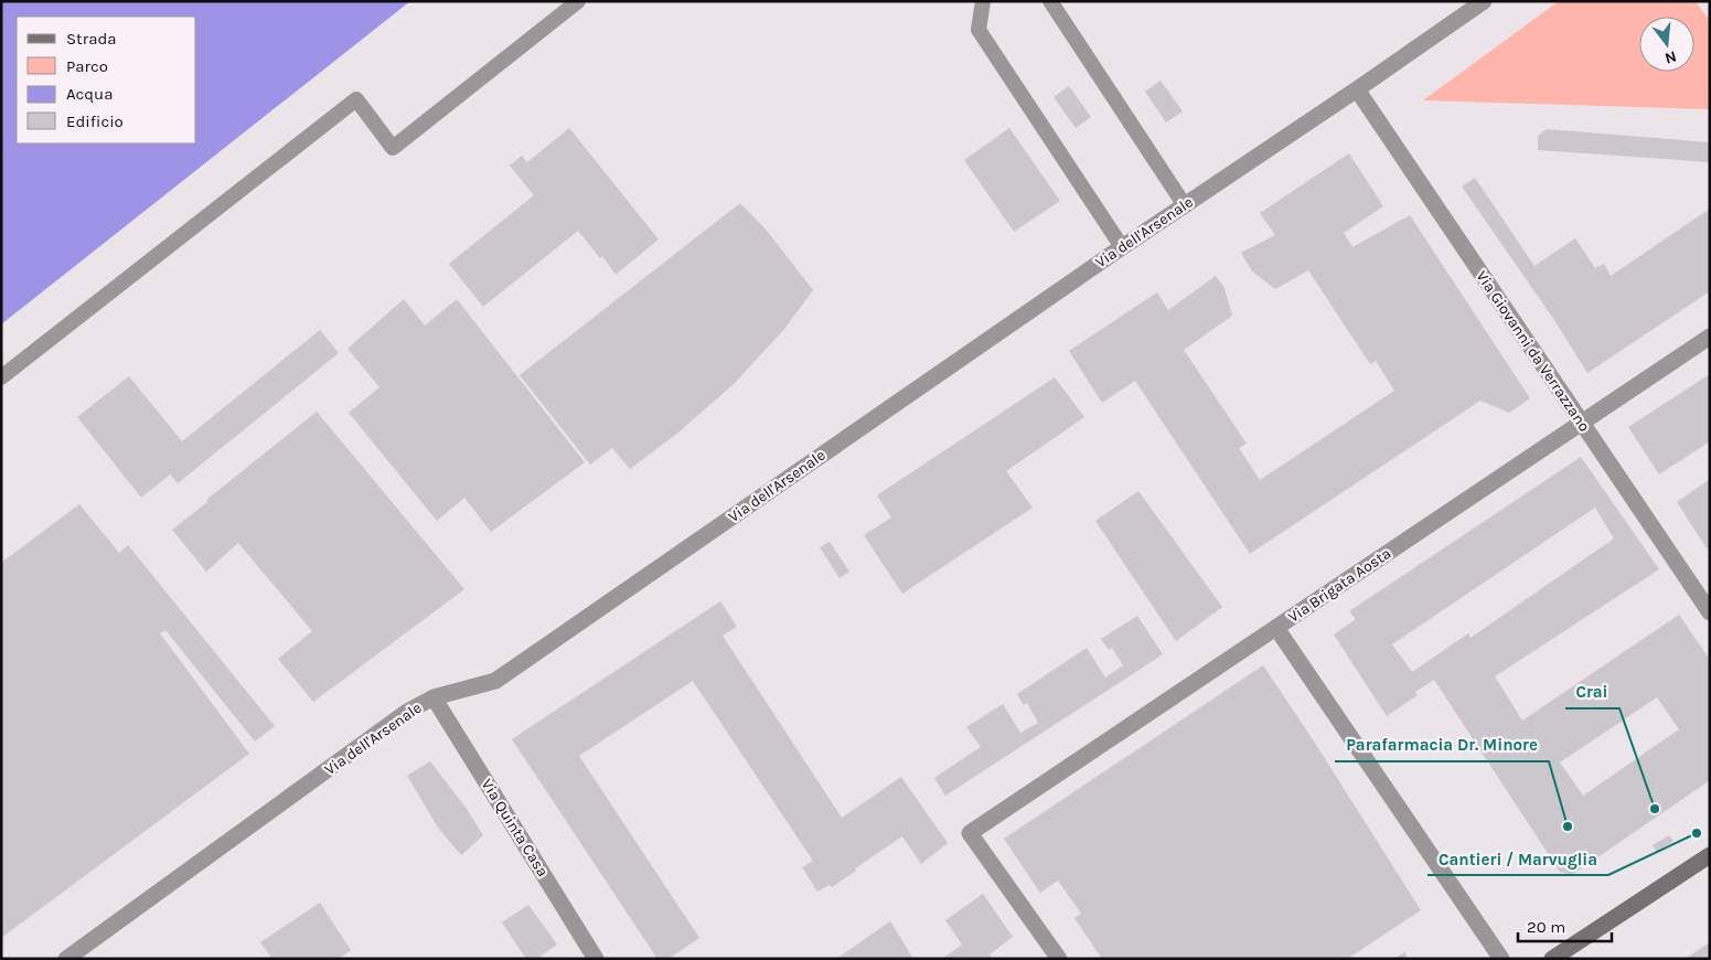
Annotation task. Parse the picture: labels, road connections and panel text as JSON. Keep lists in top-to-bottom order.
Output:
{
  "streets": {
    "street": [
      "Via dell'Arsenale",
      "Via Giovanni da Verrazzano",
      "Via Brigata Aosta",
      "Via Quinta Casa"
    ]
  },
  "crossings": [
    ["Via dell'Arsenale", "Via Giovanni da Verrazzano"],
    ["Via dell'Arsenale", "Via Quinta Casa"],
    ["Via Giovanni da Verrazzano", "Via Brigata Aosta"]
  ],
  "places": ["Crai", "Parafarmacia Dr. Minore", "Cantieri / Marvuglia"],
  "legend": [
    "Strada",
    "Parco",
    "Acqua",
    "Edificio"
  ],
  "scale_bar": "20 m",
  "north": "bottom"
}
